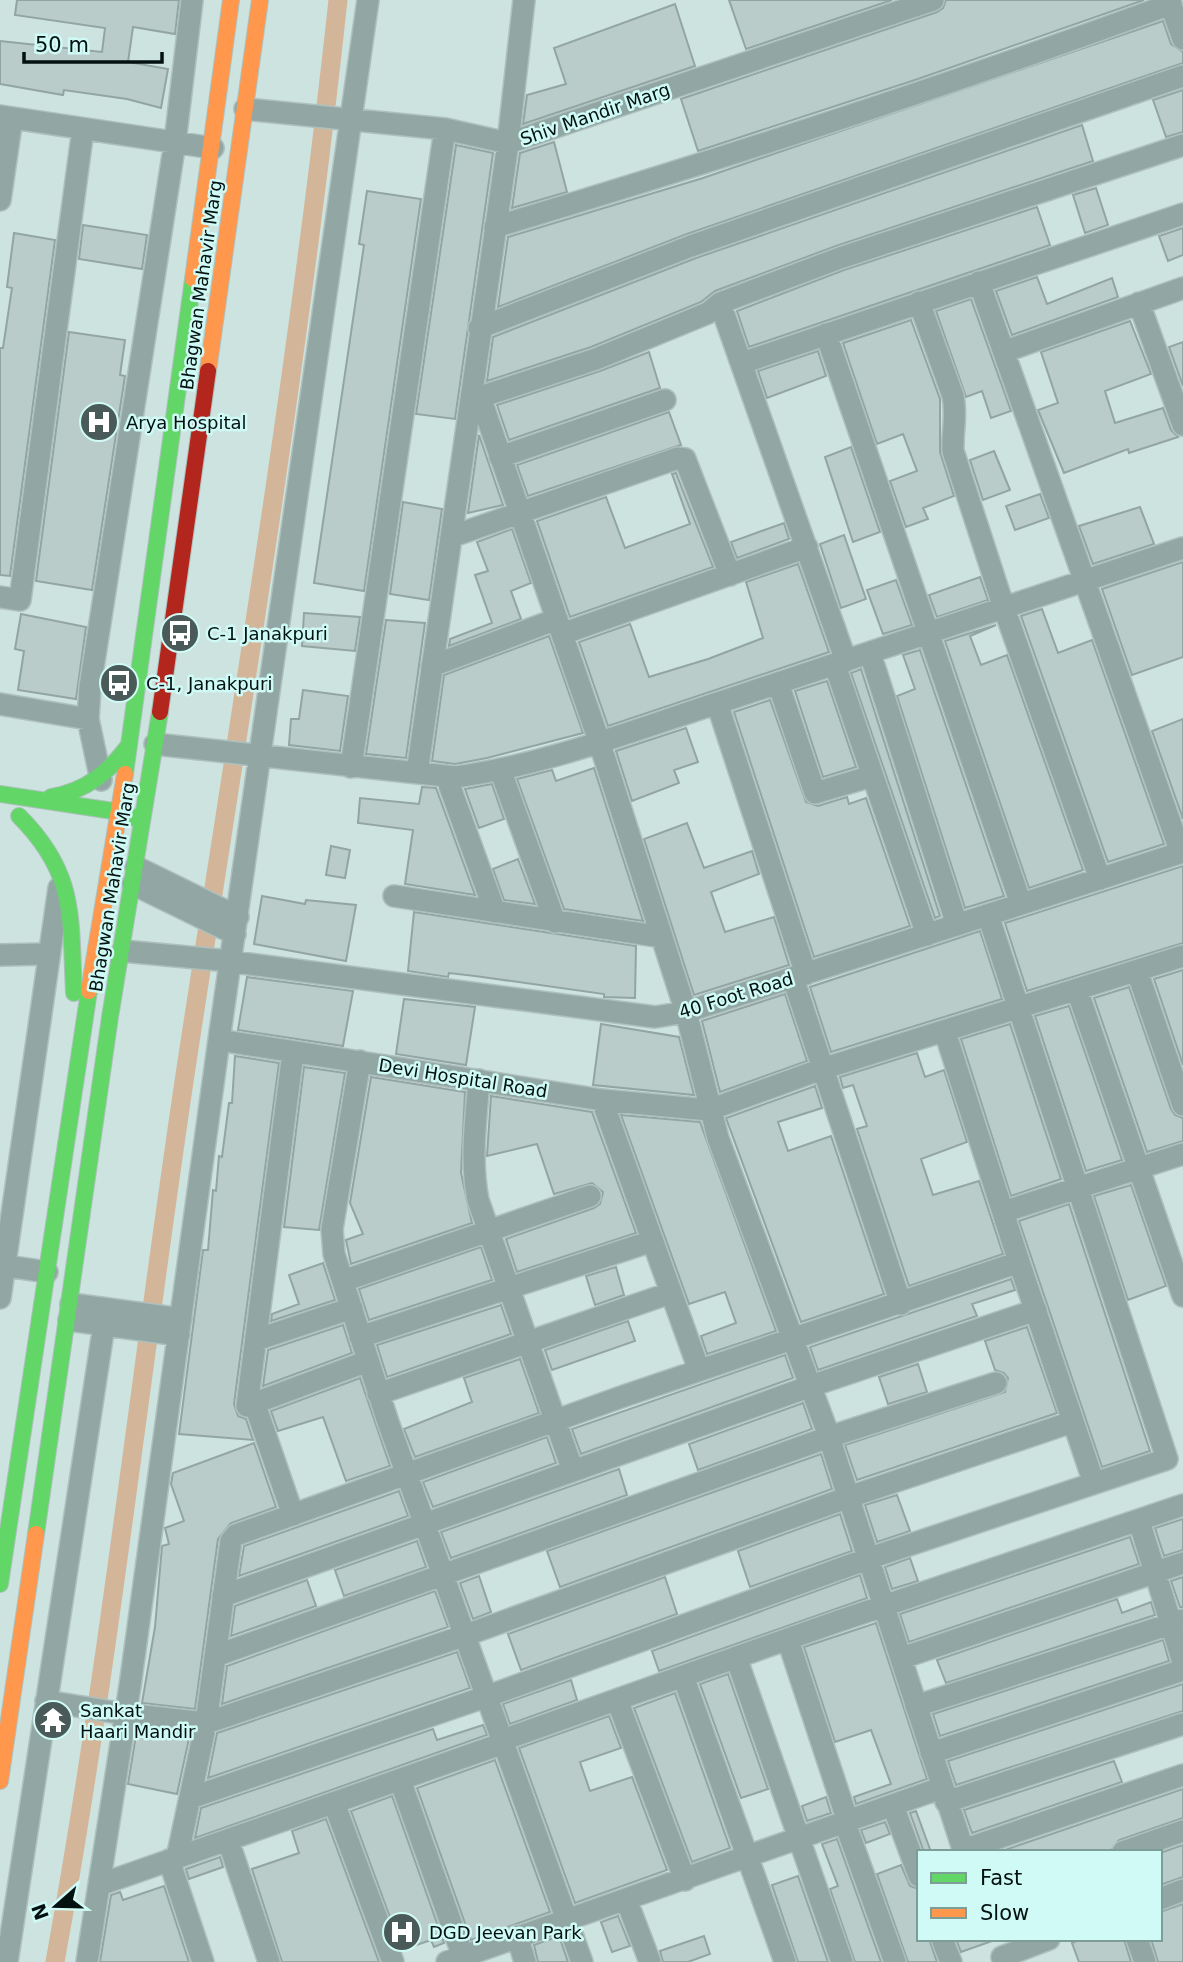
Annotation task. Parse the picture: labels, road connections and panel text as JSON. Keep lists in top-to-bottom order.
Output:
{
  "streets": {
    "main road": ["Bhagwan Mahavir Marg"],
    "street": ["Shiv Mandir Marg", "40 Foot Road", "Devi Hospital Road"]
  },
  "crossings": [
    ["Shiv Mandir Marg", "Bhagwan Mahavir Marg"],
    ["Bhagwan Mahavir Marg", "40 Foot Road"]
  ],
  "places": {
    "hospital": ["Arya Hospital", "DGD Jeevan Park"],
    "bus stop": ["C-1 Janakpuri", "C-1, Janakpuri"],
    "temple": ["Sankat Haari Mandir"]
  },
  "legend": ["Fast", "Slow"],
  "scale_bar": "50 m",
  "north": "left"
}
